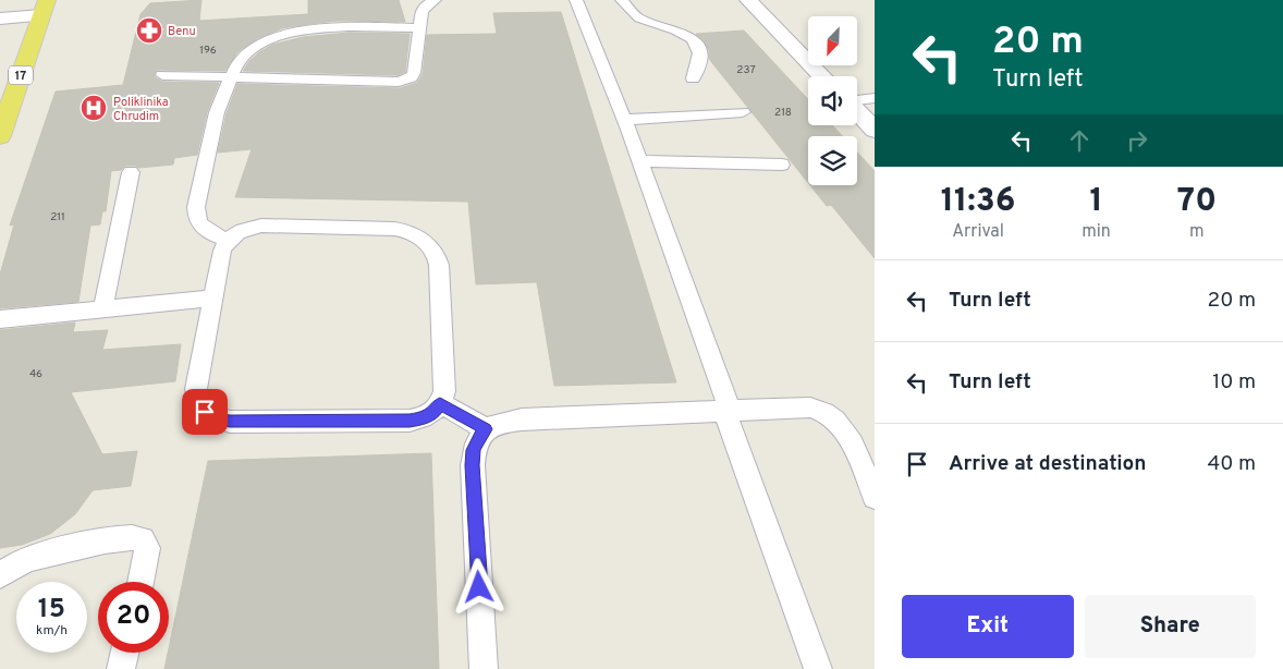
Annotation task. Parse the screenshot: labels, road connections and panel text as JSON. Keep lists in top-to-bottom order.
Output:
{
  "streets": {
    "main road": ["17"]
  },
  "places": {
    "pharmacy": ["Benu"],
    "hospital": ["Poliklinika Chrudim"]
  },
  "house_numbers": [
    "196",
    "237",
    "218",
    "211",
    "46"
  ],
  "north": "bottom left",
  "page": {
    "turn": ["20 m", "Turn left"],
    "eta": [
      "11:36",
      "Arrival",
      "1",
      "min",
      "70",
      "m"
    ],
    "list": [
      {
        "name": "Turn left",
        "value": "20 m"
      },
      {
        "name": "Turn left",
        "value": "10 m"
      },
      {
        "name": "Arrive at destination",
        "value": "40 m"
      }
    ],
    "speed": "15 km/h",
    "limit": "20",
    "buttons": ["Exit", "Share"]
  }
}
